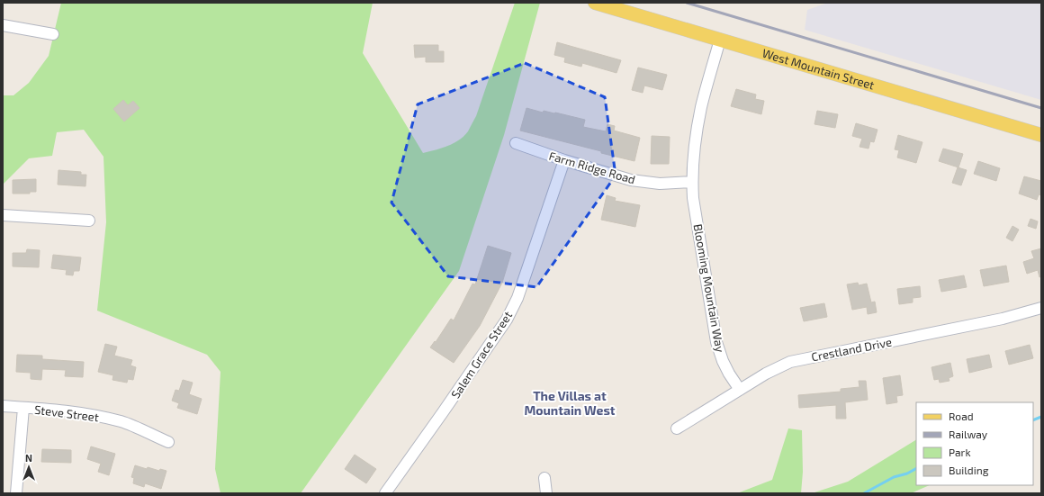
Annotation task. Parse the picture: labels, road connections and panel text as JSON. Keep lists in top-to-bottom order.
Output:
{
  "streets": {
    "main road": ["West Mountain Street"],
    "street": [
      "Farm Ridge Road",
      "Blooming Mountain Way",
      "Crestland Drive",
      "Salem Grace Street",
      "Steve Street"
    ]
  },
  "crossings": [
    ["West Mountain Street", "Blooming Mountain Way"],
    ["Farm Ridge Road", "Blooming Mountain Way"],
    ["Farm Ridge Road", "Salem Grace Street"],
    ["Blooming Mountain Way", "Crestland Drive"]
  ],
  "districts": ["The Villas at Mountain West"],
  "legend": [
    "Road",
    "Railway",
    "Park",
    "Building"
  ],
  "north": "top"
}
